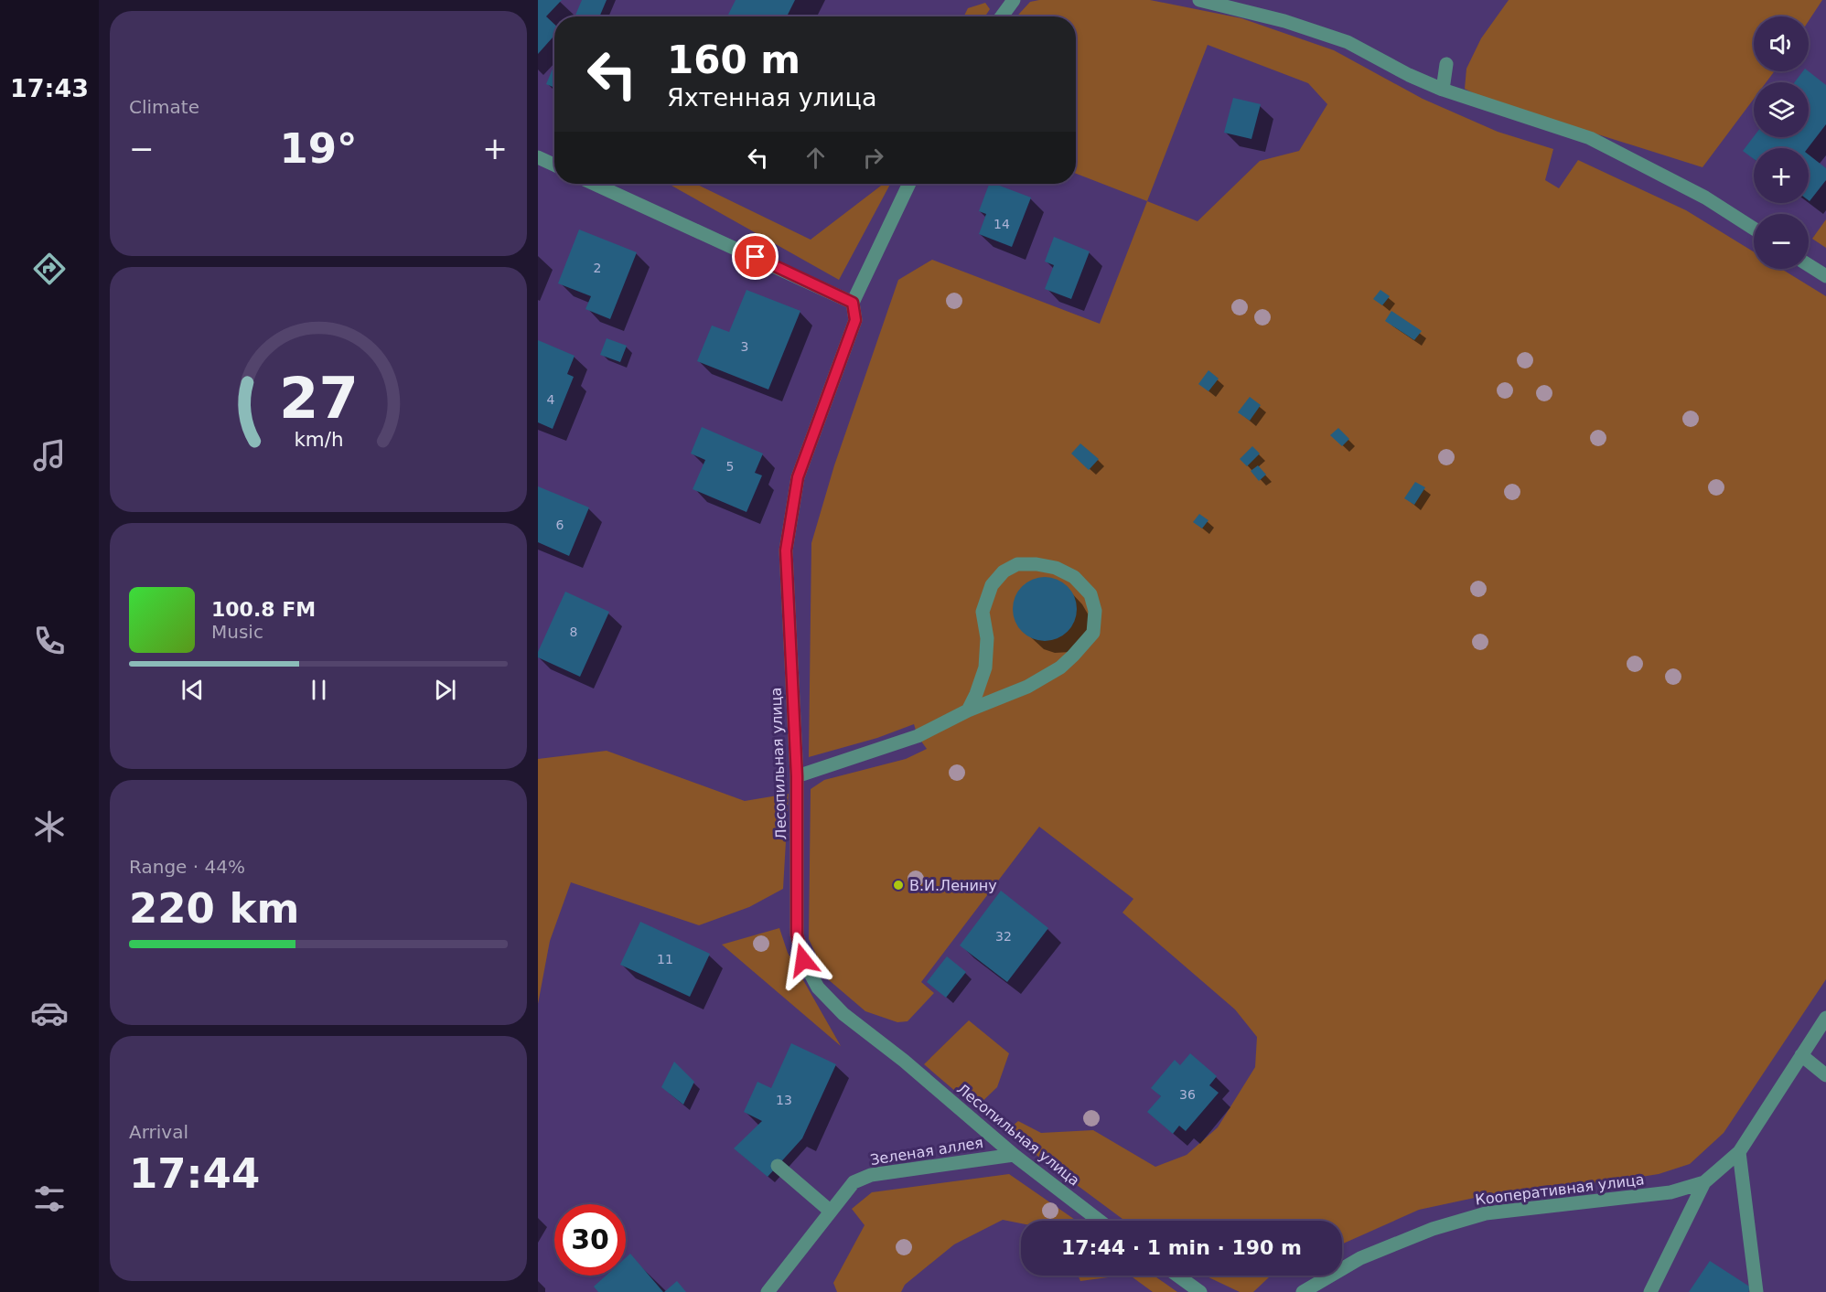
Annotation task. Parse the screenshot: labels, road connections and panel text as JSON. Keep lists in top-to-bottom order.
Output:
{
  "streets": {
    "street": ["Лесопильная улица", "Зеленая аллея", "Кооперативная улица"]
  },
  "crossings": [
    ["Лесопильная улица", "Зеленая аллея"]
  ],
  "places": ["В.И.Ленину"],
  "house_numbers": [
    "14",
    "2",
    "3",
    "4",
    "5",
    "6",
    "8",
    "32",
    "11",
    "36",
    "13"
  ],
  "page": {
    "tabs": "17:43",
    "tile": [
      "Climate",
      ["Range · 44%", "220 km"],
      ["Arrival", "17:44"]
    ],
    "map_buttons": ["+", "−"],
    "turn": ["160 m", "Яхтенная улица"],
    "heat": ["−", "19°", "+"],
    "song": ["100.8 FM", "Music"],
    "limit": "30",
    "trip": "17:44 · 1 min · 190 m",
    "gauge": ["27", "km/h"]
  }
}
